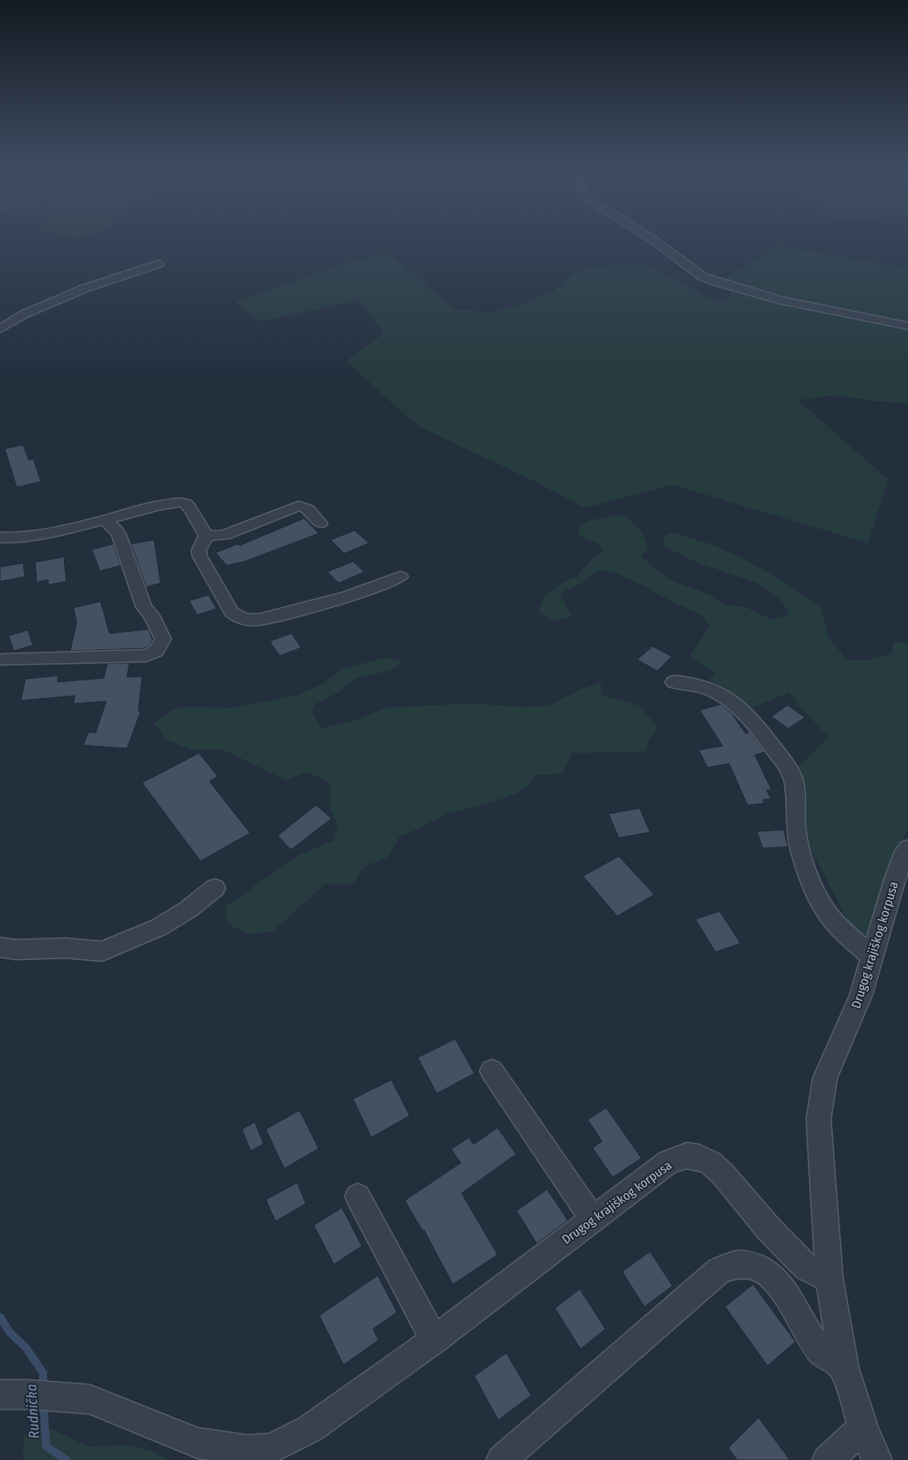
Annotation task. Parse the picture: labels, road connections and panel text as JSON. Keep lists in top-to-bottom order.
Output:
{
  "streets": {
    "street": ["Drugog krajiškog korpusa"]
  },
  "water": ["Rudnička"]
}
